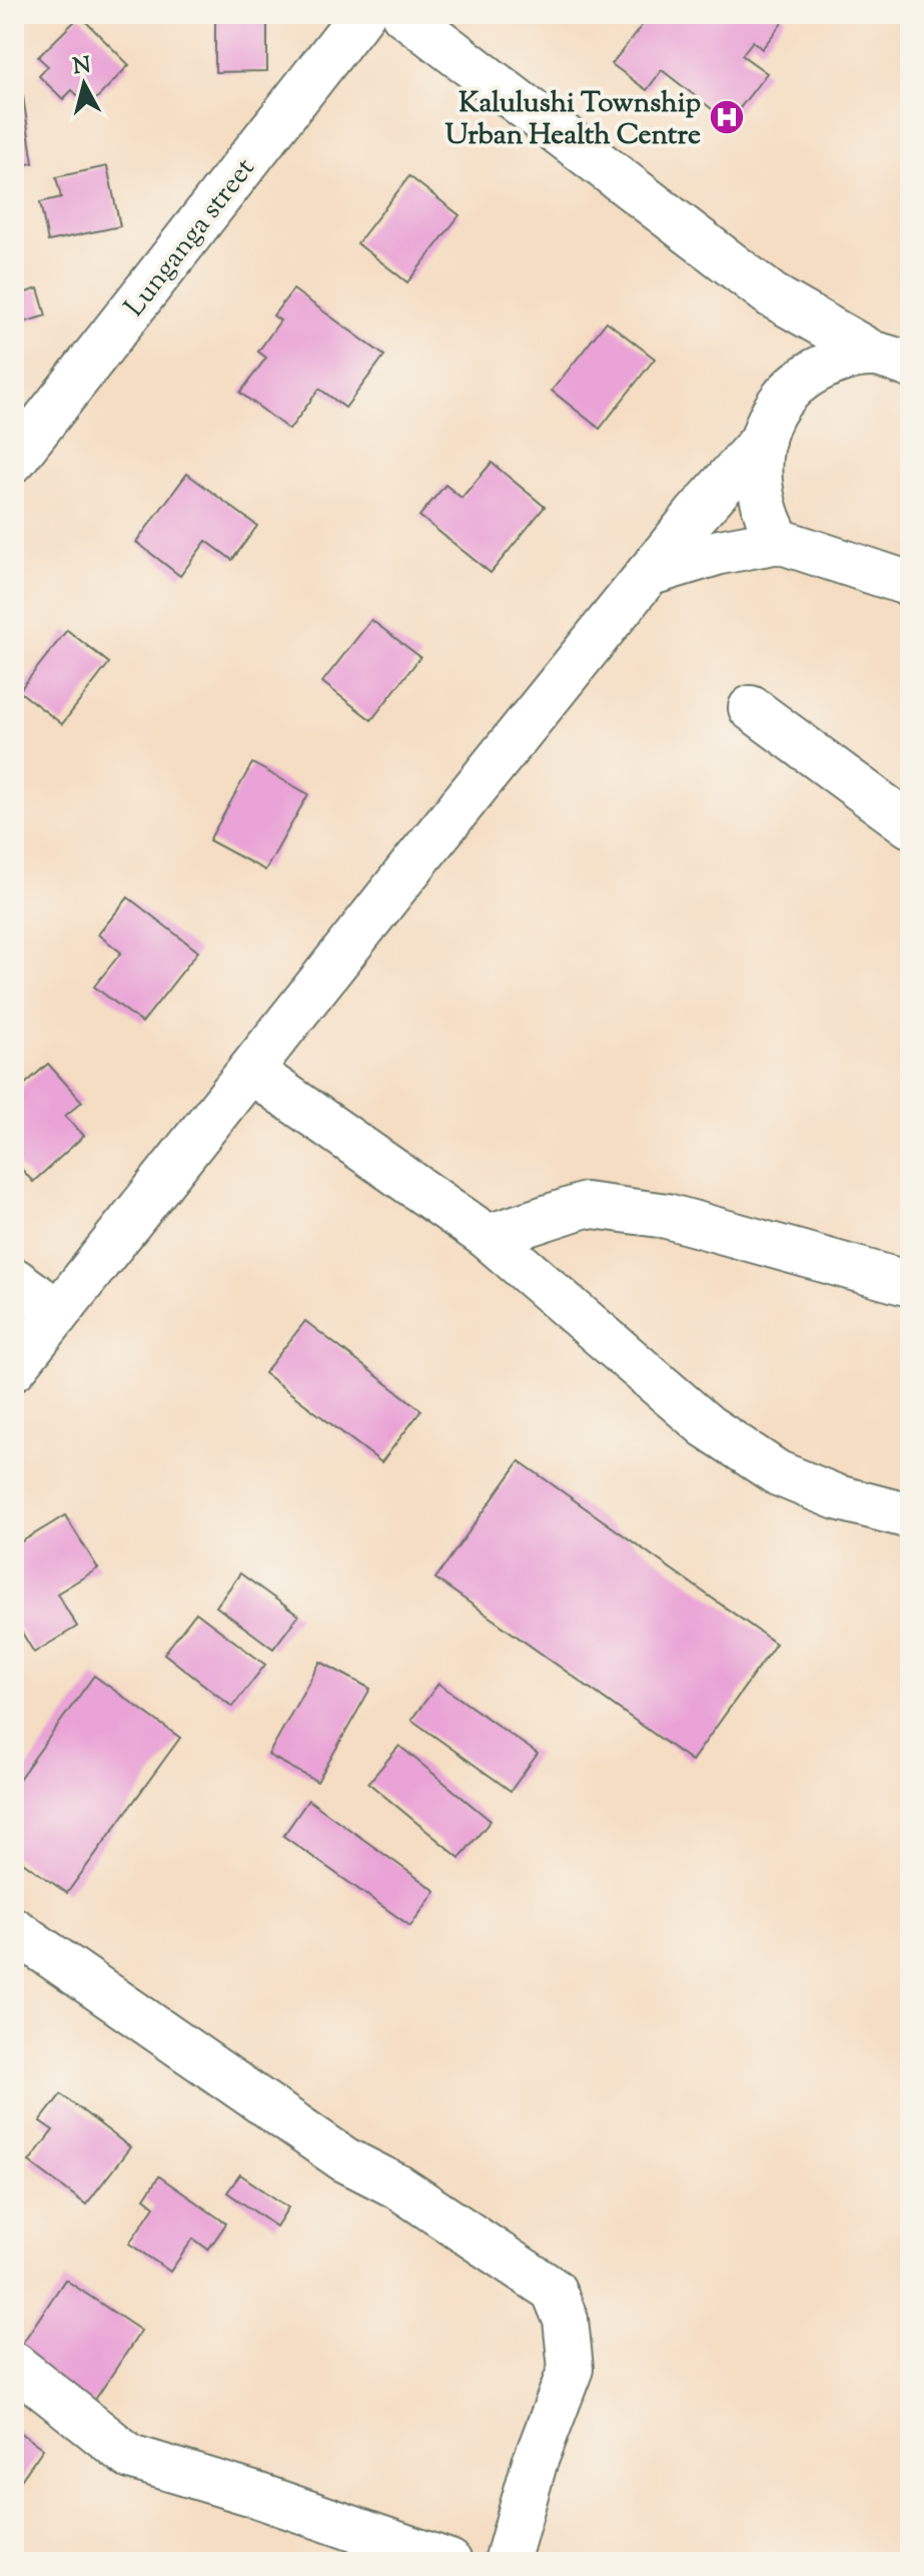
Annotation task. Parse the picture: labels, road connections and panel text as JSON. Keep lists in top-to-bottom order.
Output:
{
  "streets": {
    "street": ["Lunganga street"]
  },
  "places": {
    "hospital": ["Kalulushi Township Urban Health Centre"]
  },
  "north": "top"
}
